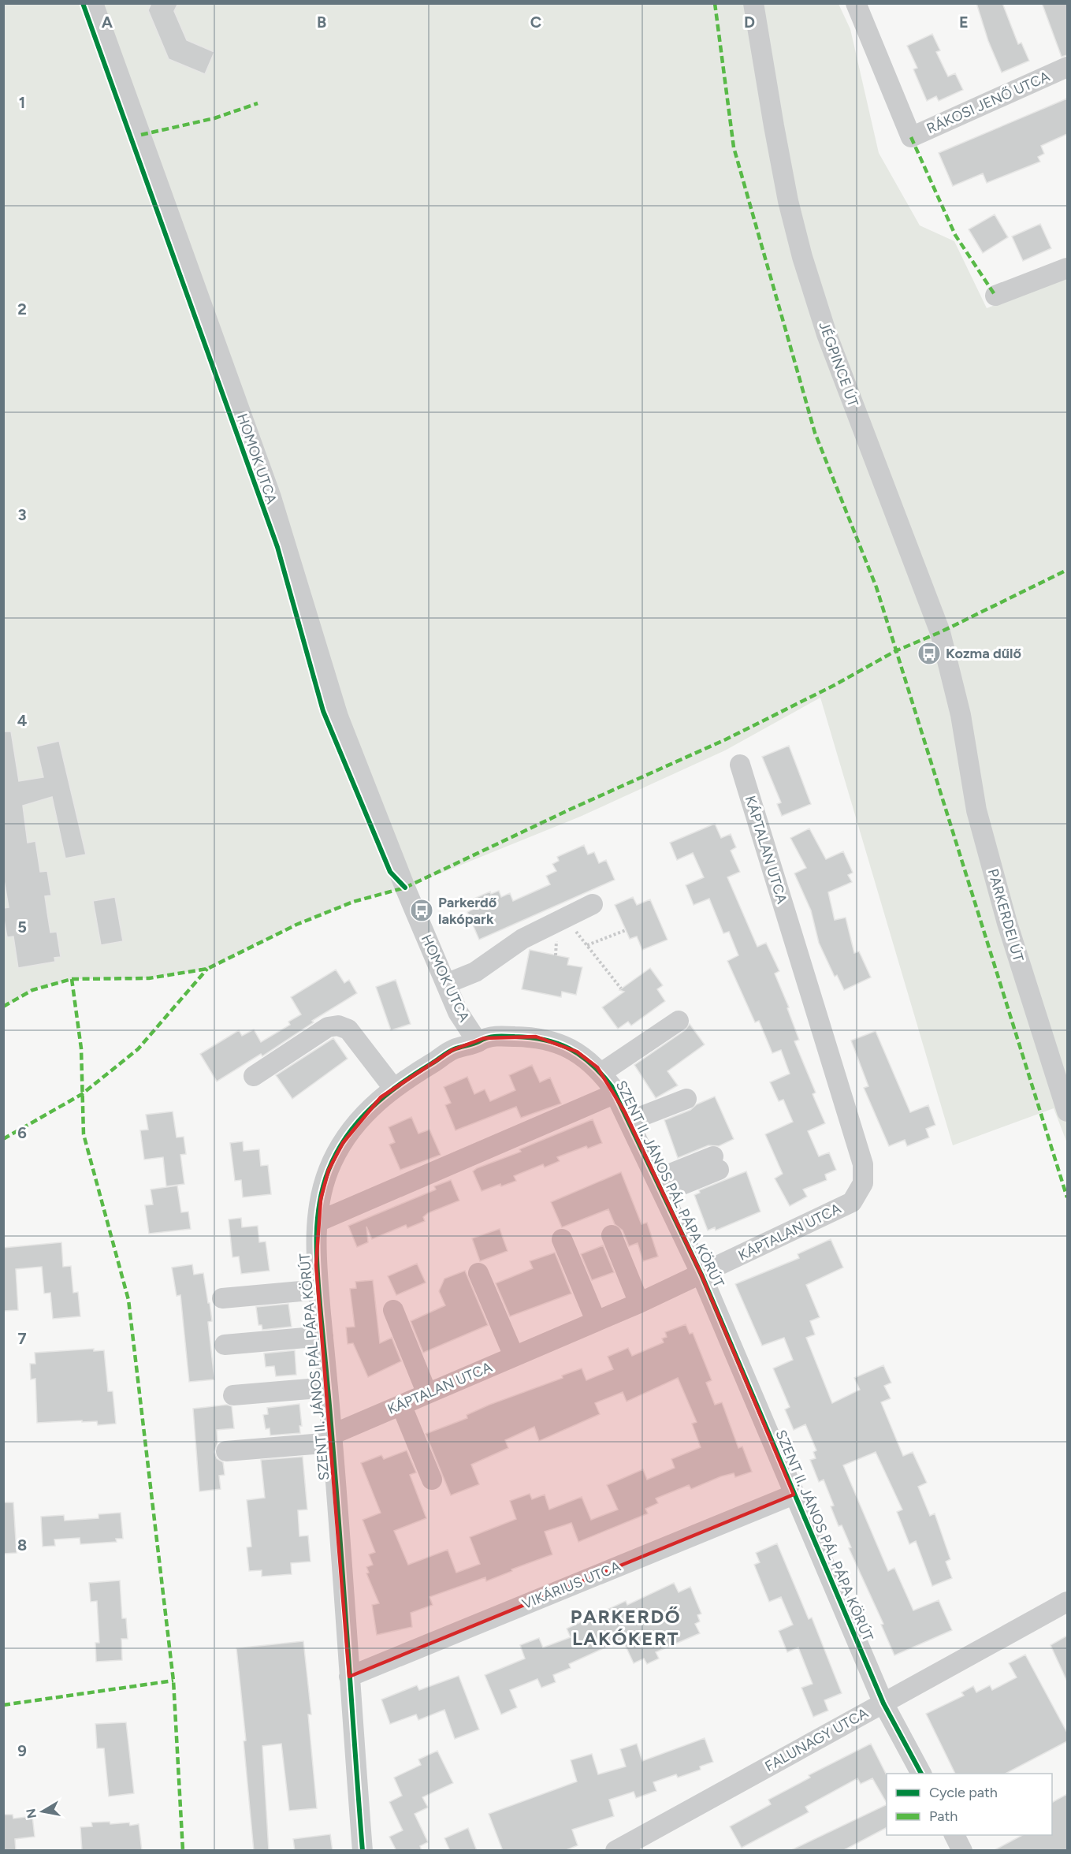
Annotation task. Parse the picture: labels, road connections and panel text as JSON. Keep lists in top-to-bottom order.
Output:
{
  "streets": {
    "street": [
      "RÁKOSI JENŐ UTCA",
      "JÉGPINCE ÚT",
      "HOMOK UTCA",
      "KÁPTALAN UTCA",
      "PARKERDEI ÚT",
      "SZENT II. JÁNOS PÁL PÁPA KÖRÚT",
      "VIKÁRIUS UTCA",
      "FALUNAGY UTCA"
    ]
  },
  "crossings": [
    ["JÉGPINCE ÚT", "PARKERDEI ÚT"],
    ["HOMOK UTCA", "SZENT II. JÁNOS PÁL PÁPA KÖRÚT"],
    ["KÁPTALAN UTCA", "SZENT II. JÁNOS PÁL PÁPA KÖRÚT"],
    ["SZENT II. JÁNOS PÁL PÁPA KÖRÚT", "VIKÁRIUS UTCA"],
    ["SZENT II. JÁNOS PÁL PÁPA KÖRÚT", "FALUNAGY UTCA"]
  ],
  "districts": ["PARKERDŐ LAKÓKERT"],
  "places": {
    "bus stop": ["Kozma dűlő", "Parkerdő lakópark"]
  },
  "legend": ["Cycle path", "Path"],
  "north": "left",
  "grid": {
    "columns": [
      "A",
      "B",
      "C",
      "D",
      "E"
    ],
    "rows": [
      "1",
      "2",
      "3",
      "4",
      "5",
      "6",
      "7",
      "8",
      "9"
    ]
  }
}
